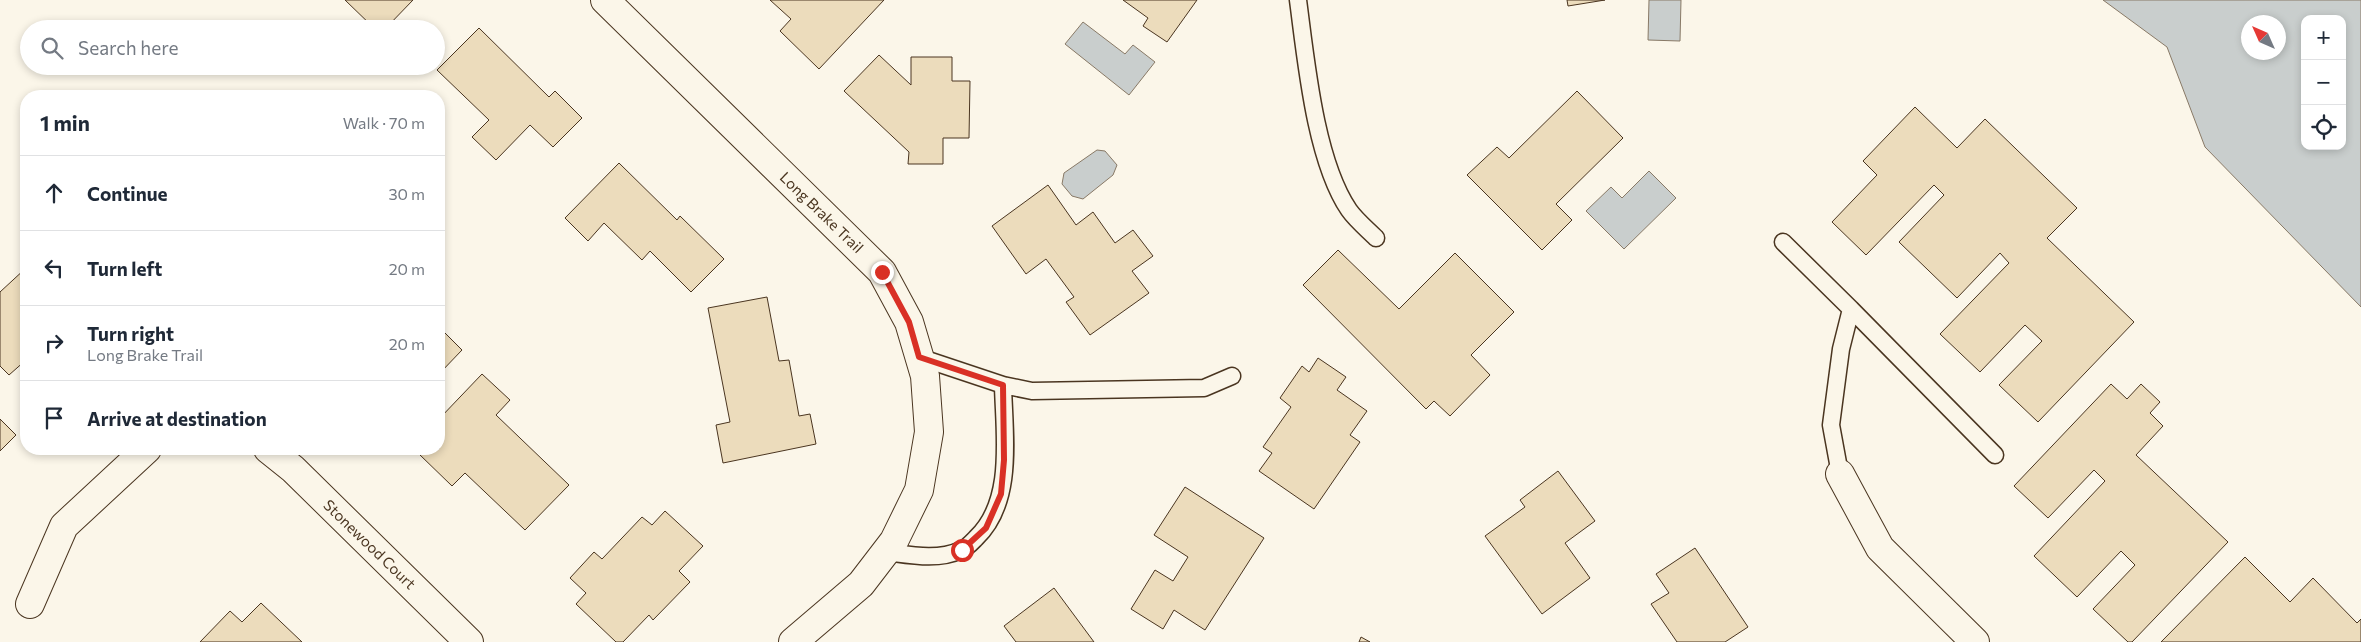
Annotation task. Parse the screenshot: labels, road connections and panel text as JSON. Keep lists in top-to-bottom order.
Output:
{
  "streets": {
    "street": ["Long Brake Trail", "Stonewood Court"]
  },
  "north": "top left",
  "page": {
    "map_buttons": ["+", "−"],
    "search": "Search here",
    "heading": ["1 min", "Walk · 70 m"],
    "list": [
      ["Continue", "30 m"],
      ["Turn left", "20 m"],
      ["Turn right", "Long Brake Trail", "20 m"],
      "Arrive at destination"
    ]
  }
}
